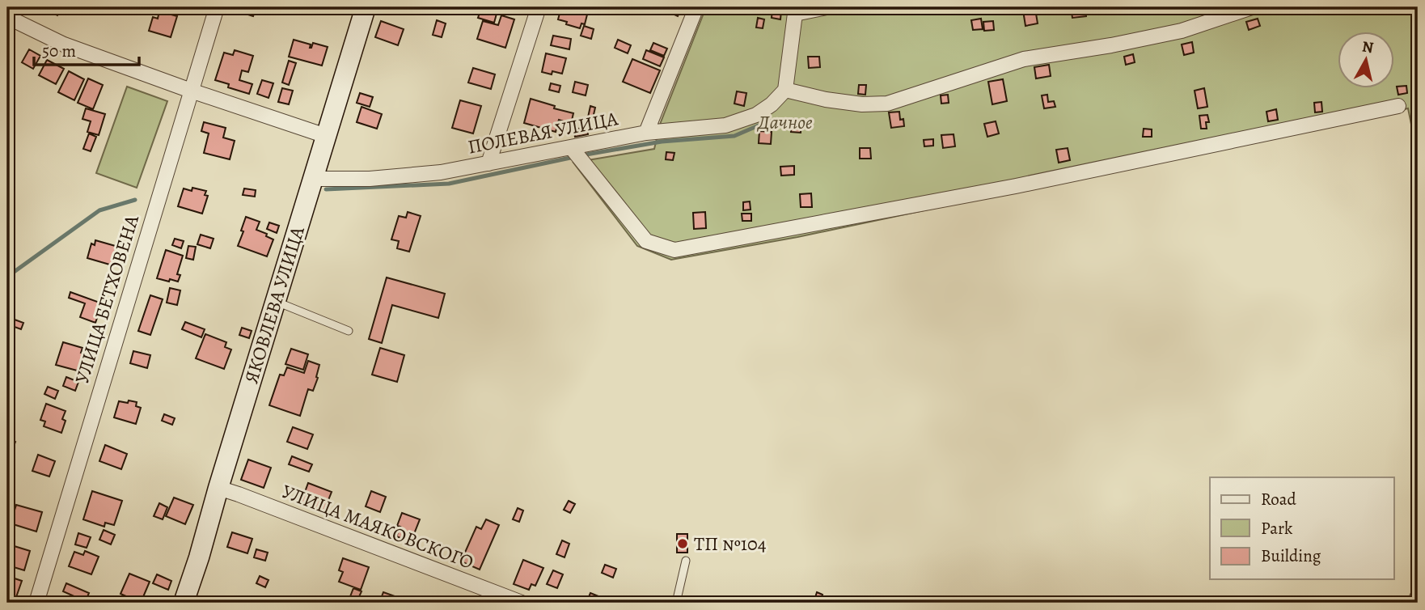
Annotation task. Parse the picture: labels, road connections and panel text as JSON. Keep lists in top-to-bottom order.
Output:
{
  "streets": {
    "street": [
      "ПОЛЕВАЯ УЛИЦА",
      "УЛИЦА БЕТХОВЕНА",
      "ЯКОВЛЕВА УЛИЦА",
      "УЛИЦА МАЯКОВСКОГО"
    ]
  },
  "crossings": [
    ["ПОЛЕВАЯ УЛИЦА", "ЯКОВЛЕВА УЛИЦА"],
    ["ЯКОВЛЕВА УЛИЦА", "УЛИЦА МАЯКОВСКОГО"]
  ],
  "parks": ["Дачное"],
  "places": ["ТП №104"],
  "legend": ["Road", "Park", "Building"],
  "scale_bar": "50 m",
  "north": "top"
}
